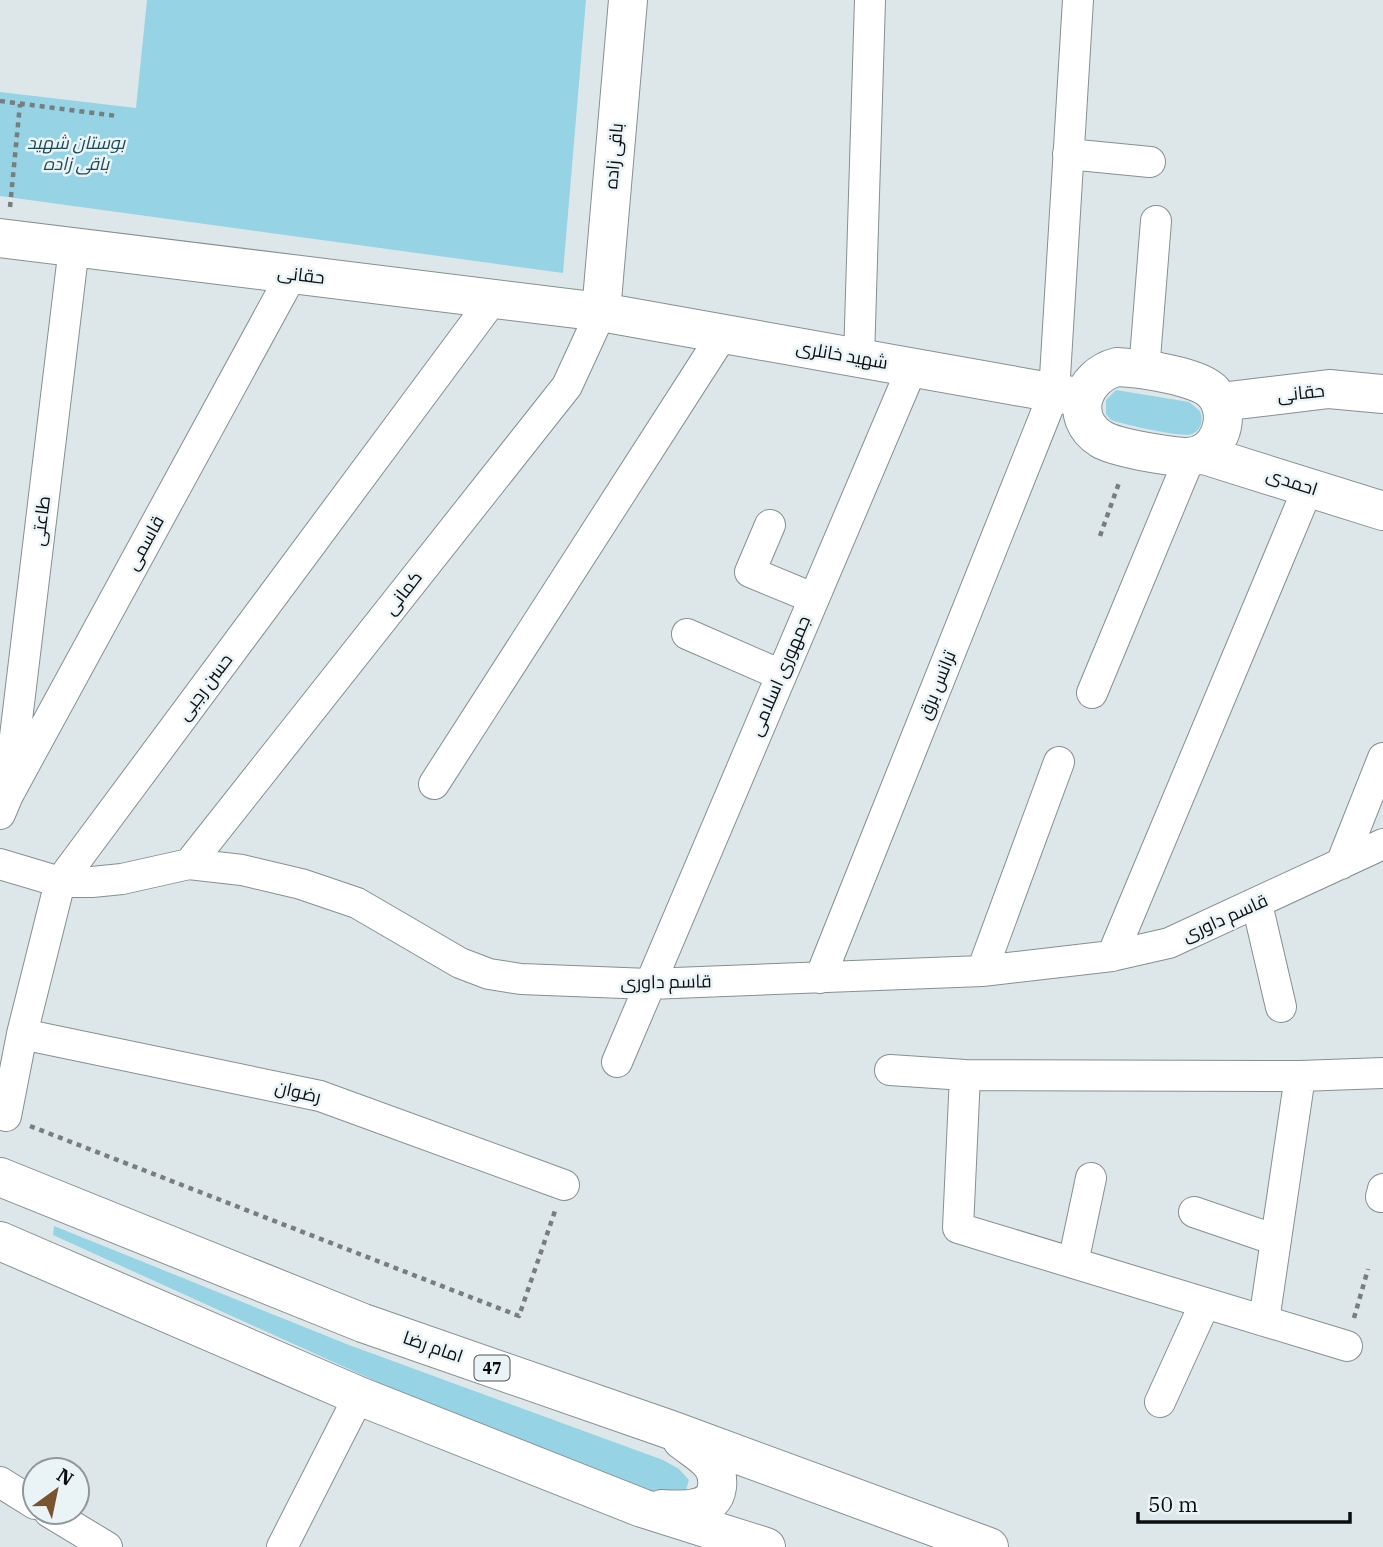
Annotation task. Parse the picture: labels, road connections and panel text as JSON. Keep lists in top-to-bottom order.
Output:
{
  "streets": {
    "main road": [
      "باقی زاده",
      "حقانی",
      "شهید خانلری",
      "احمدی",
      "امام رضا",
      "47"
    ],
    "street": [
      "طاعتی",
      "قاسمی",
      "کمانی",
      "جمهوری اسلامی",
      "ترانس برق",
      "حسن رجبی",
      "قاسم داوری",
      "رضوان"
    ]
  },
  "crossings": [
    ["باقی زاده", "حقانی"],
    ["باقی زاده", "شهید خانلری"],
    ["باقی زاده", "کمانی"],
    ["حقانی", "شهید خانلری"],
    ["حقانی", "طاعتی"],
    ["حقانی", "قاسمی"],
    ["حقانی", "کمانی"],
    ["حقانی", "حسن رجبی"],
    ["شهید خانلری", "احمدی"],
    ["شهید خانلری", "کمانی"],
    ["شهید خانلری", "جمهوری اسلامی"],
    ["شهید خانلری", "ترانس برق"],
    ["احمدی", "ترانس برق"],
    ["طاعتی", "قاسمی"],
    ["کمانی", "قاسم داوری"],
    ["جمهوری اسلامی", "قاسم داوری"],
    ["ترانس برق", "قاسم داوری"],
    ["حسن رجبی", "قاسم داوری"],
    ["حسن رجبی", "رضوان"]
  ],
  "parks": ["بوستان شهید باقی زاده"],
  "scale_bar": "50 m",
  "north": "top right"
}
